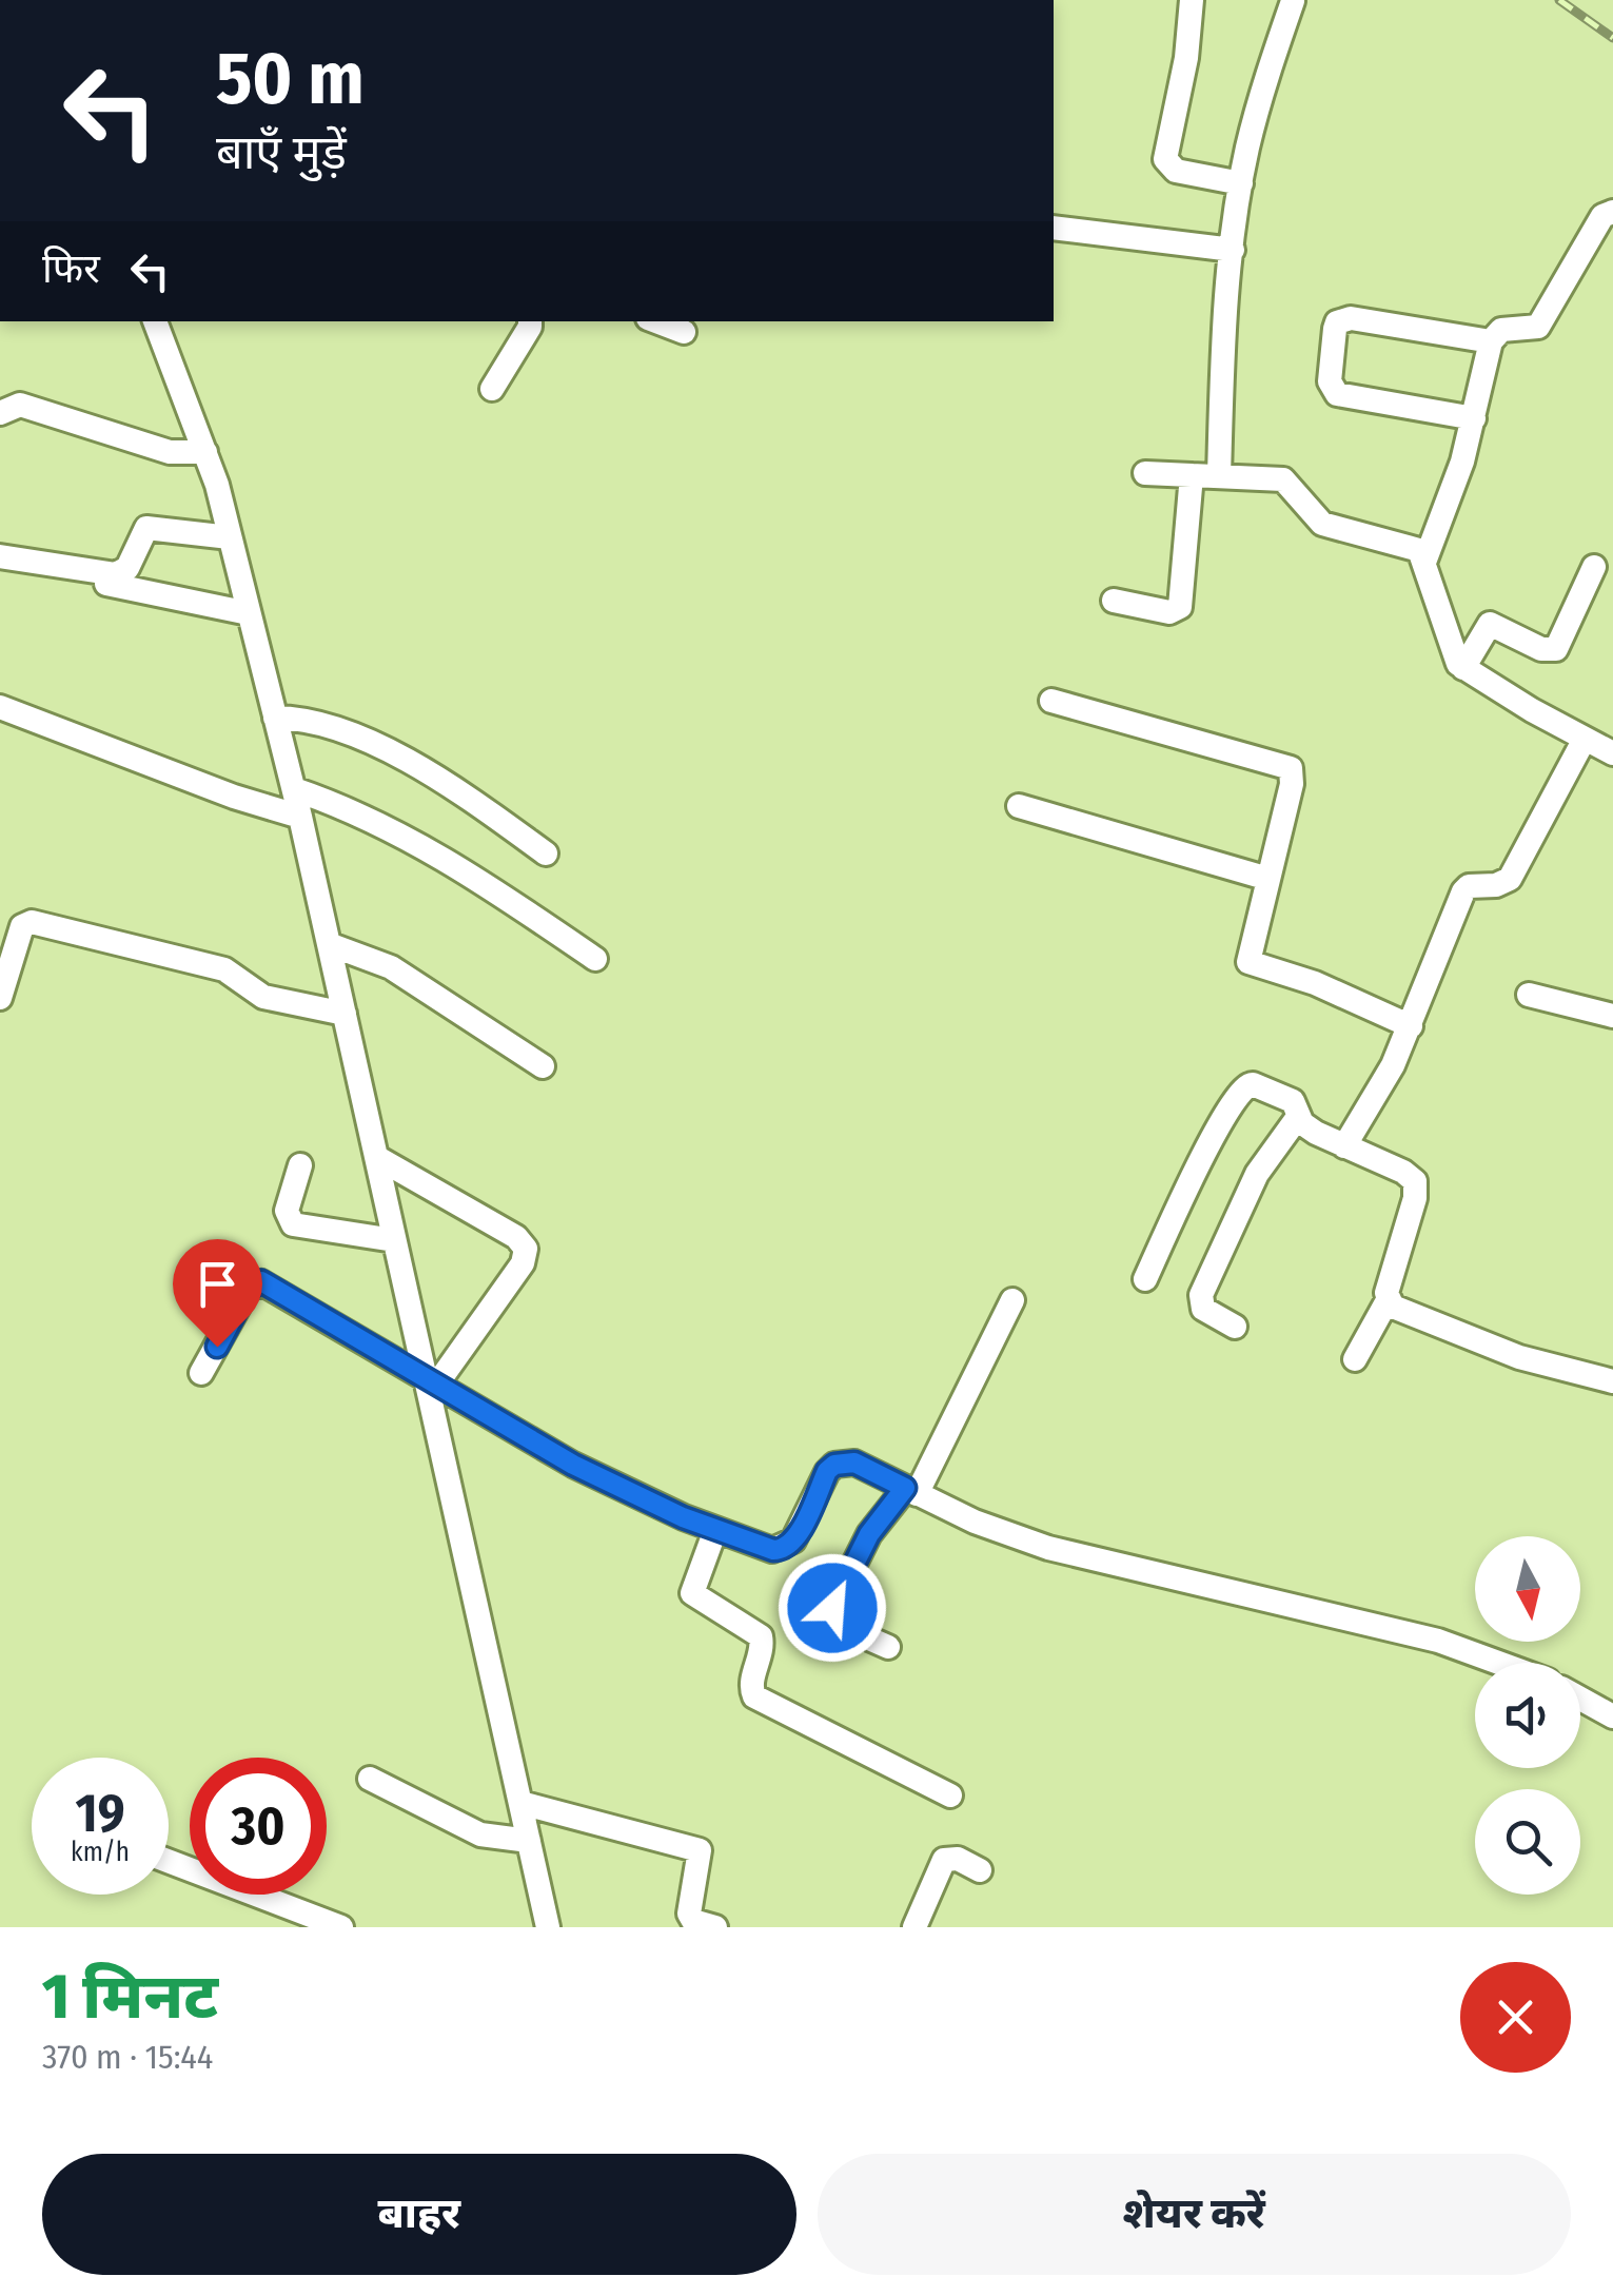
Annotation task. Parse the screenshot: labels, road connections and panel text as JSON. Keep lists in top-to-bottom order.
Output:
{
  "north": "bottom",
  "page": {
    "turn": ["50 m", "बाएँ मुड़ें"],
    "then": "फिर",
    "speed": "19 km/h",
    "limit": "30",
    "heading": ["1 मिनट", "370 m · 15:44"],
    "buttons": ["बाहर", "शेयर करें"]
  }
}
